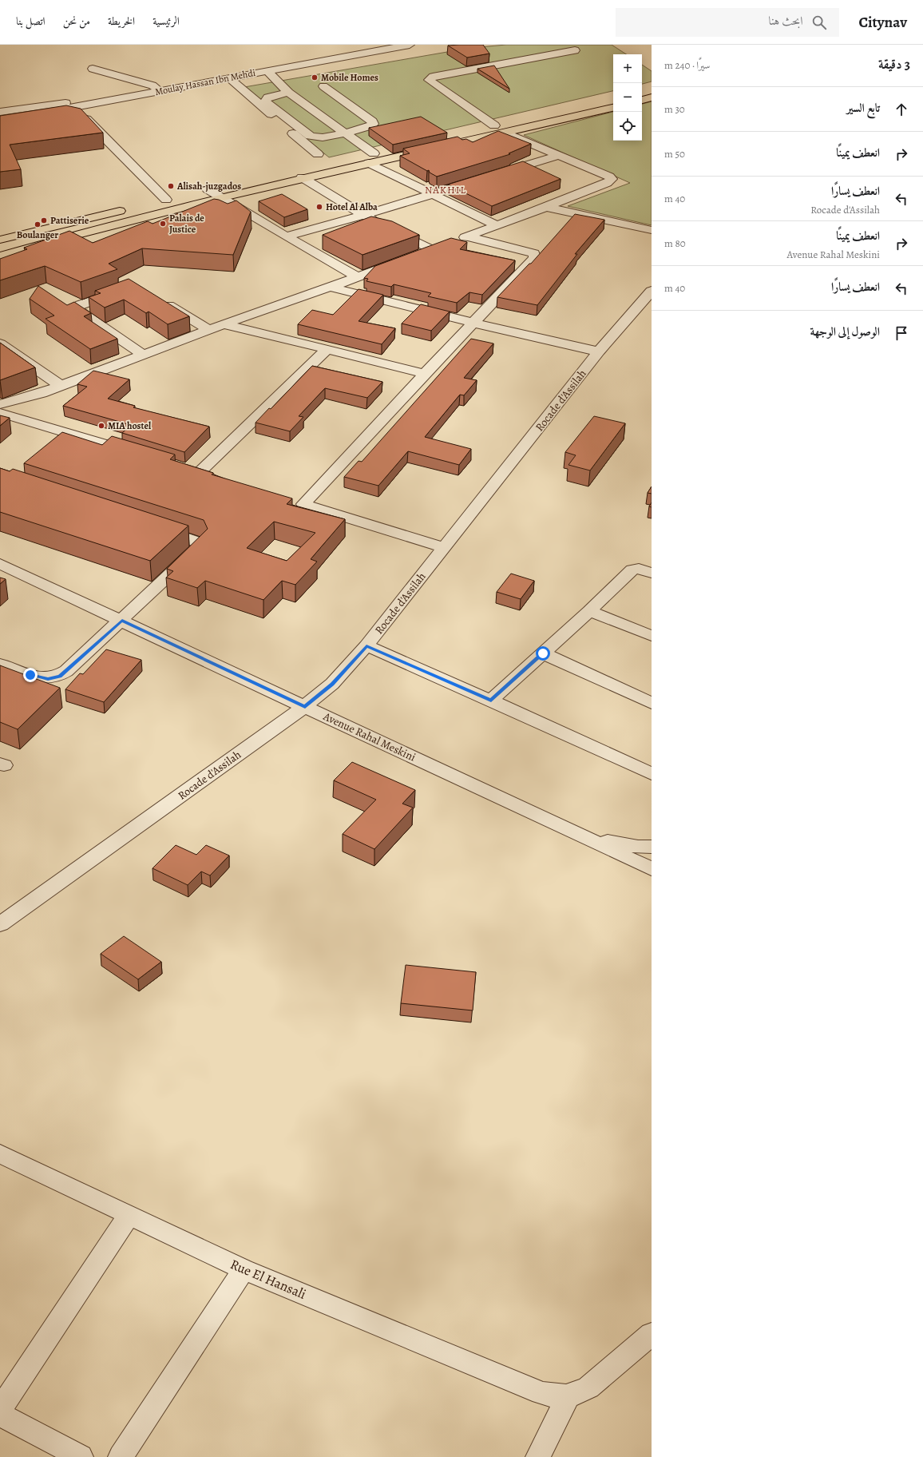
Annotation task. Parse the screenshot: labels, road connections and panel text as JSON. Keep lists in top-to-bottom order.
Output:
{
  "streets": {
    "street": [
      "Moulay Hassan Ibn Mehdi",
      "Rocade d'Assilah",
      "Avenue Rahal Meskini",
      "Rue El Hansali"
    ]
  },
  "crossings": [
    ["Rocade d'Assilah", "Avenue Rahal Meskini"]
  ],
  "districts": ["NAKHIL"],
  "places": [
    "Mobile Homes",
    "Alisah-juzgados",
    "Hotel Al Alba",
    "Pattiserie",
    "Palais de Justice",
    "Boulanger",
    "MIA hostel"
  ],
  "page": {
    "header": "Citynav",
    "search": "ابحث هنا",
    "nav": [
      "الرئيسية",
      "الخريطة",
      "من نحن",
      "اتصل بنا"
    ],
    "heading": ["3 دقيقة", "سيرًا · 240 m"],
    "map_buttons": ["+", "−"],
    "list": [
      ["تابع السير", "30 m"],
      ["انعطف يمينًا", "50 m"],
      ["انعطف يسارًا", "Rocade d'Assilah", "40 m"],
      ["انعطف يمينًا", "Avenue Rahal Meskini", "80 m"],
      ["انعطف يسارًا", "40 m"],
      "الوصول إلى الوجهة"
    ]
  }
}
